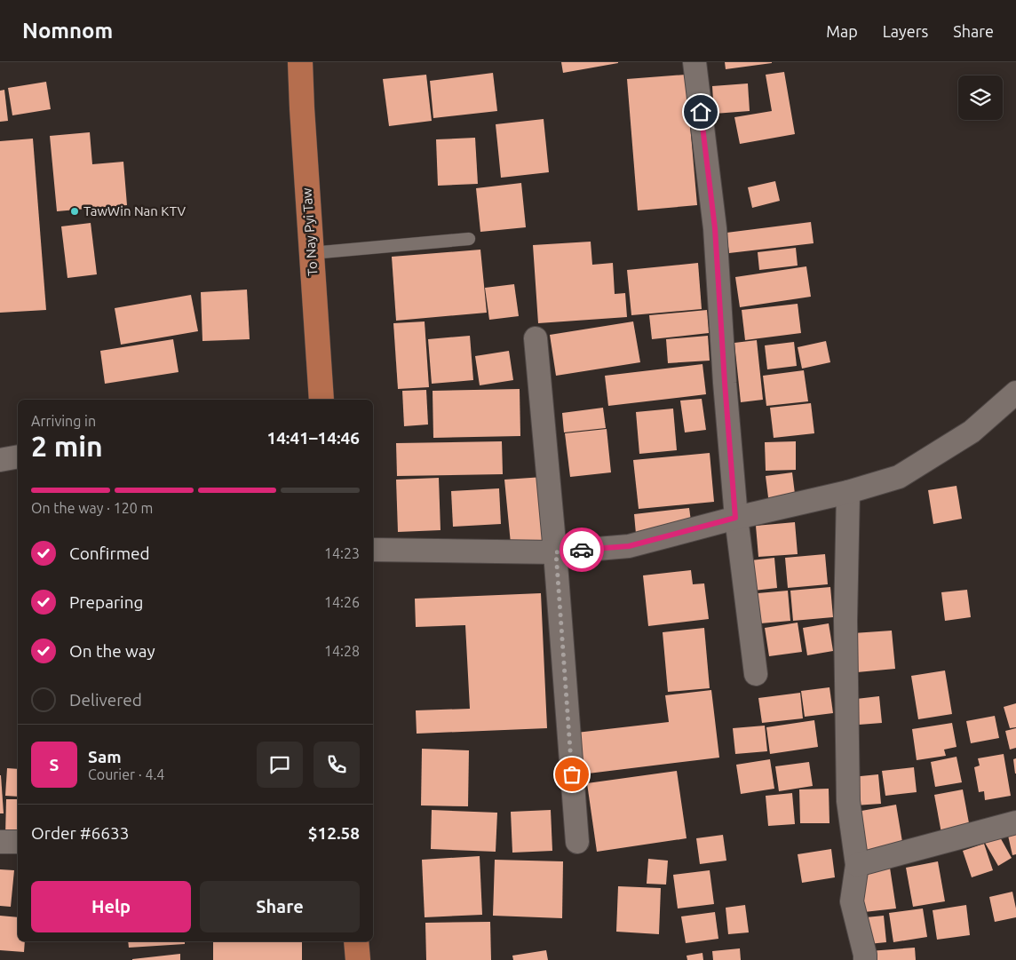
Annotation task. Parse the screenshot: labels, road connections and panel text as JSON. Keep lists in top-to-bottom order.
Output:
{
  "streets": {
    "main road": ["To Nay Pyi Taw"]
  },
  "places": ["TawWin Nan KTV"],
  "page": {
    "header": "Nomnom",
    "nav": ["Map", "Layers", "Share"],
    "heading": ["2 min", "Arriving in", "14:41–14:46"],
    "panel": [
      "Sam",
      "Courier · 4.4",
      "Order #6633",
      "$12.58"
    ],
    "bar": "On the way · 120 m",
    "list": [
      ["Confirmed", "14:23"],
      ["Preparing", "14:26"],
      ["On the way", "14:28"],
      "Delivered"
    ],
    "round": "S",
    "buttons": ["Help", "Share"]
  }
}
